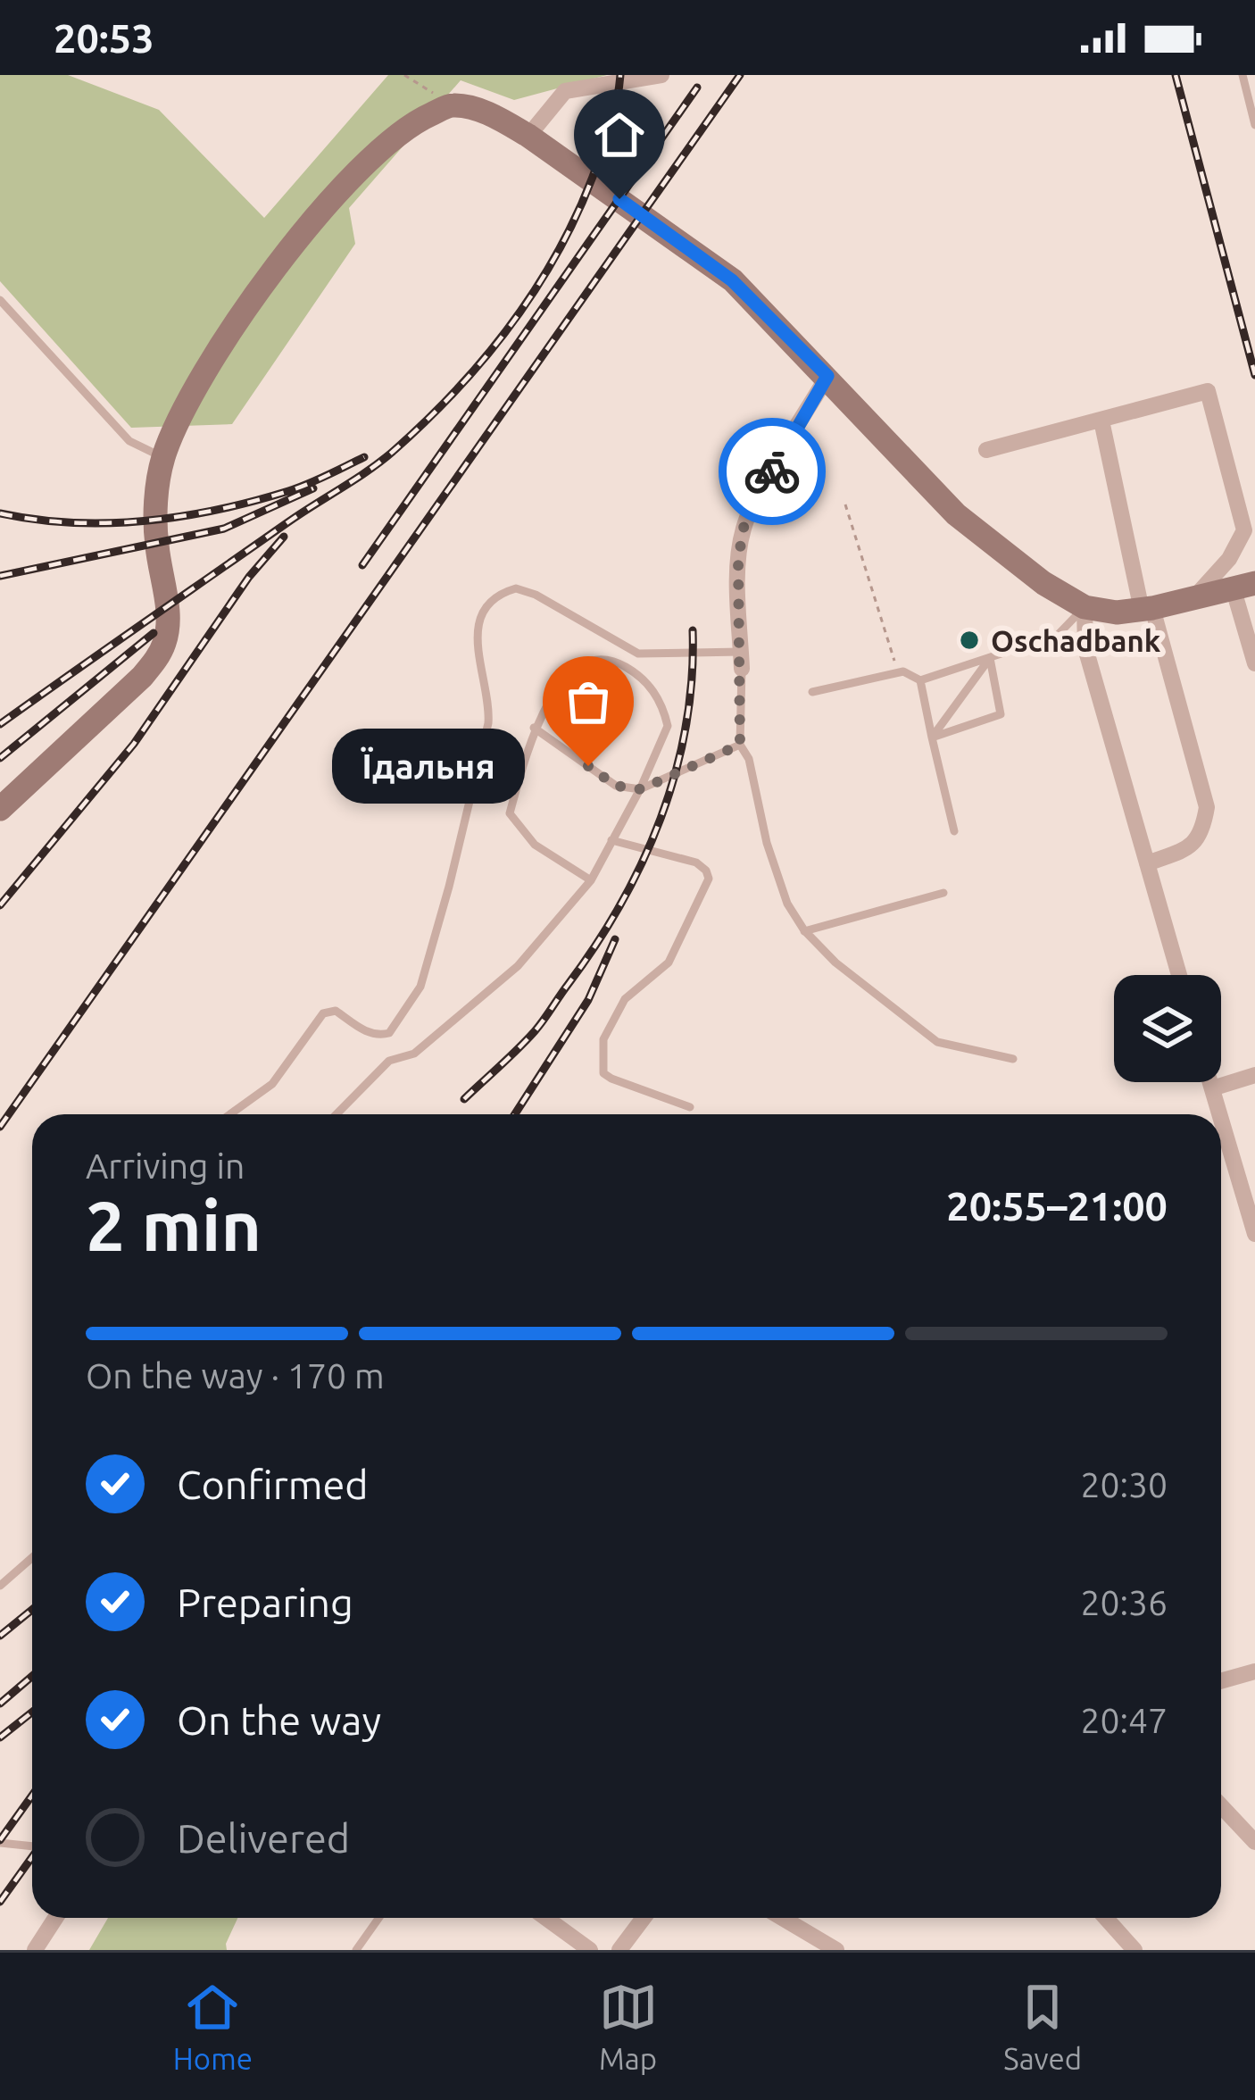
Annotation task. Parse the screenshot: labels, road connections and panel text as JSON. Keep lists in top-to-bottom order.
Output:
{
  "places": ["Oschadbank", "Їдальня"],
  "page": {
    "status": "20:53",
    "bubble": "Їдальня",
    "heading": ["2 min", "Arriving in", "20:55–21:00"],
    "bar": "On the way · 170 m",
    "list": [
      ["Confirmed", "20:30"],
      ["Preparing", "20:36"],
      ["On the way", "20:47"],
      "Delivered"
    ],
    "tabs": ["Home", "Map", "Saved"]
  }
}
